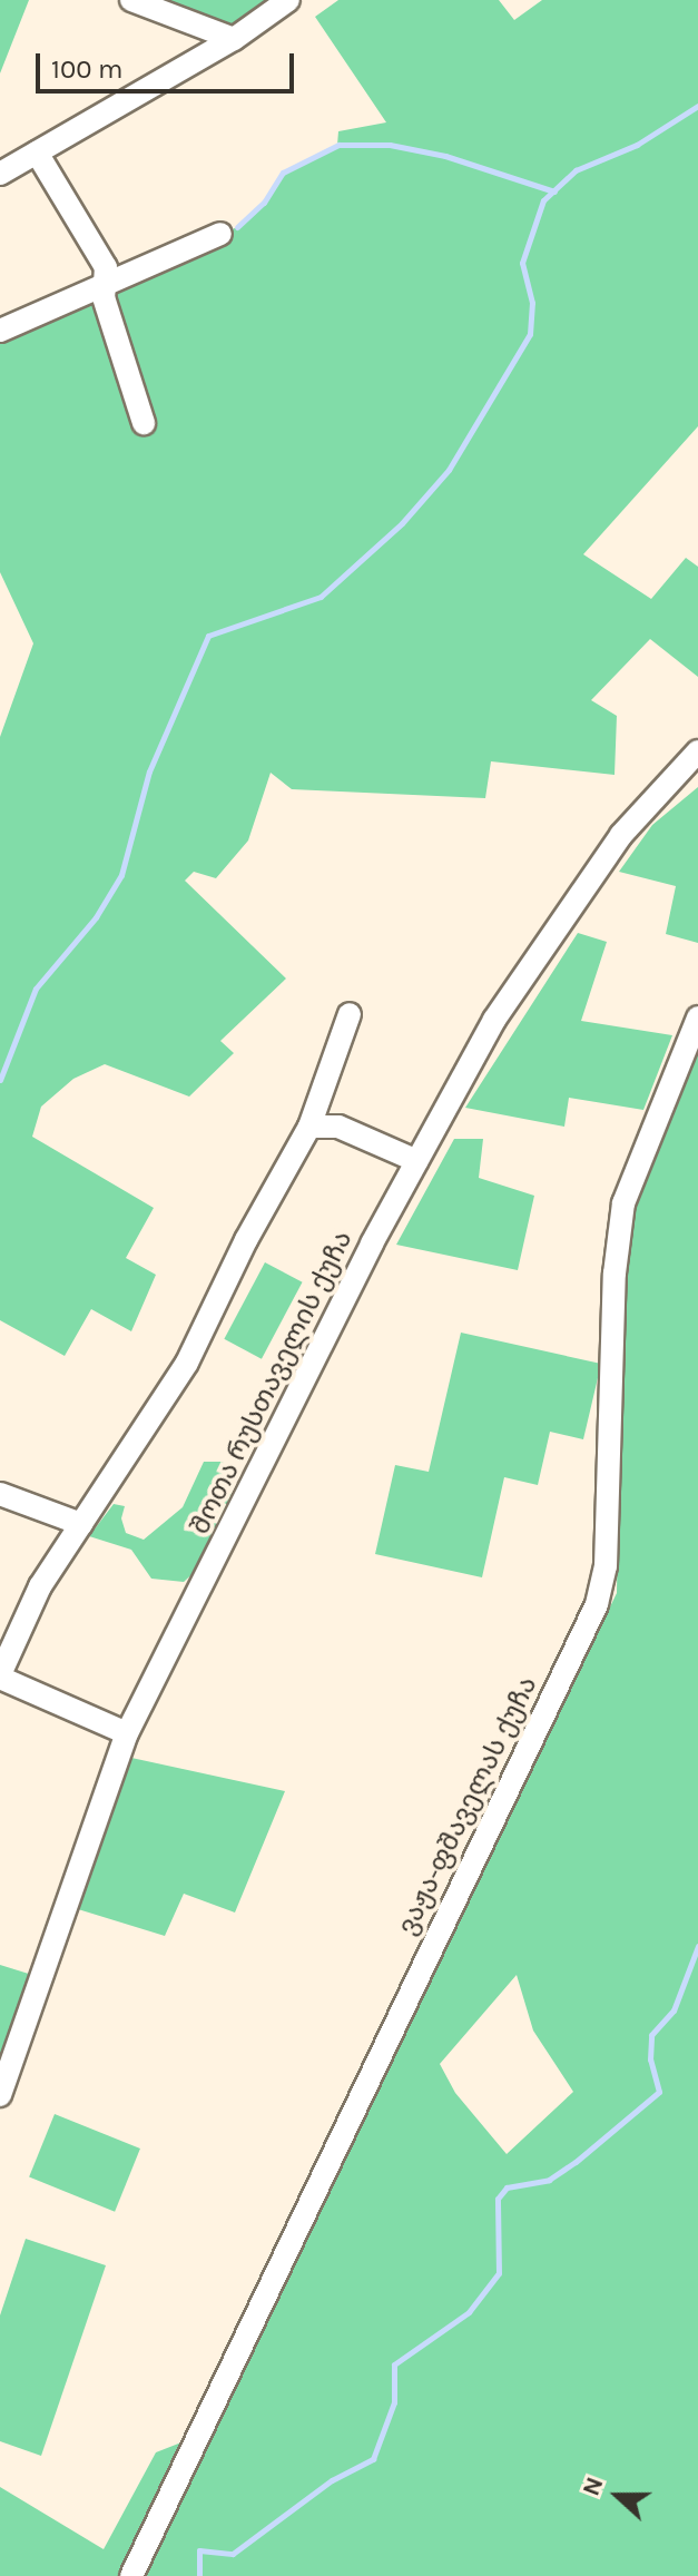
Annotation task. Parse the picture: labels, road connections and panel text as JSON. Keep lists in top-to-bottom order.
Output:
{
  "streets": {
    "street": ["შოთა რუსთაველის ქუჩა", "ვაჟა-ფშაველას ქუჩა"]
  },
  "scale_bar": "100 m",
  "north": "left"
}
